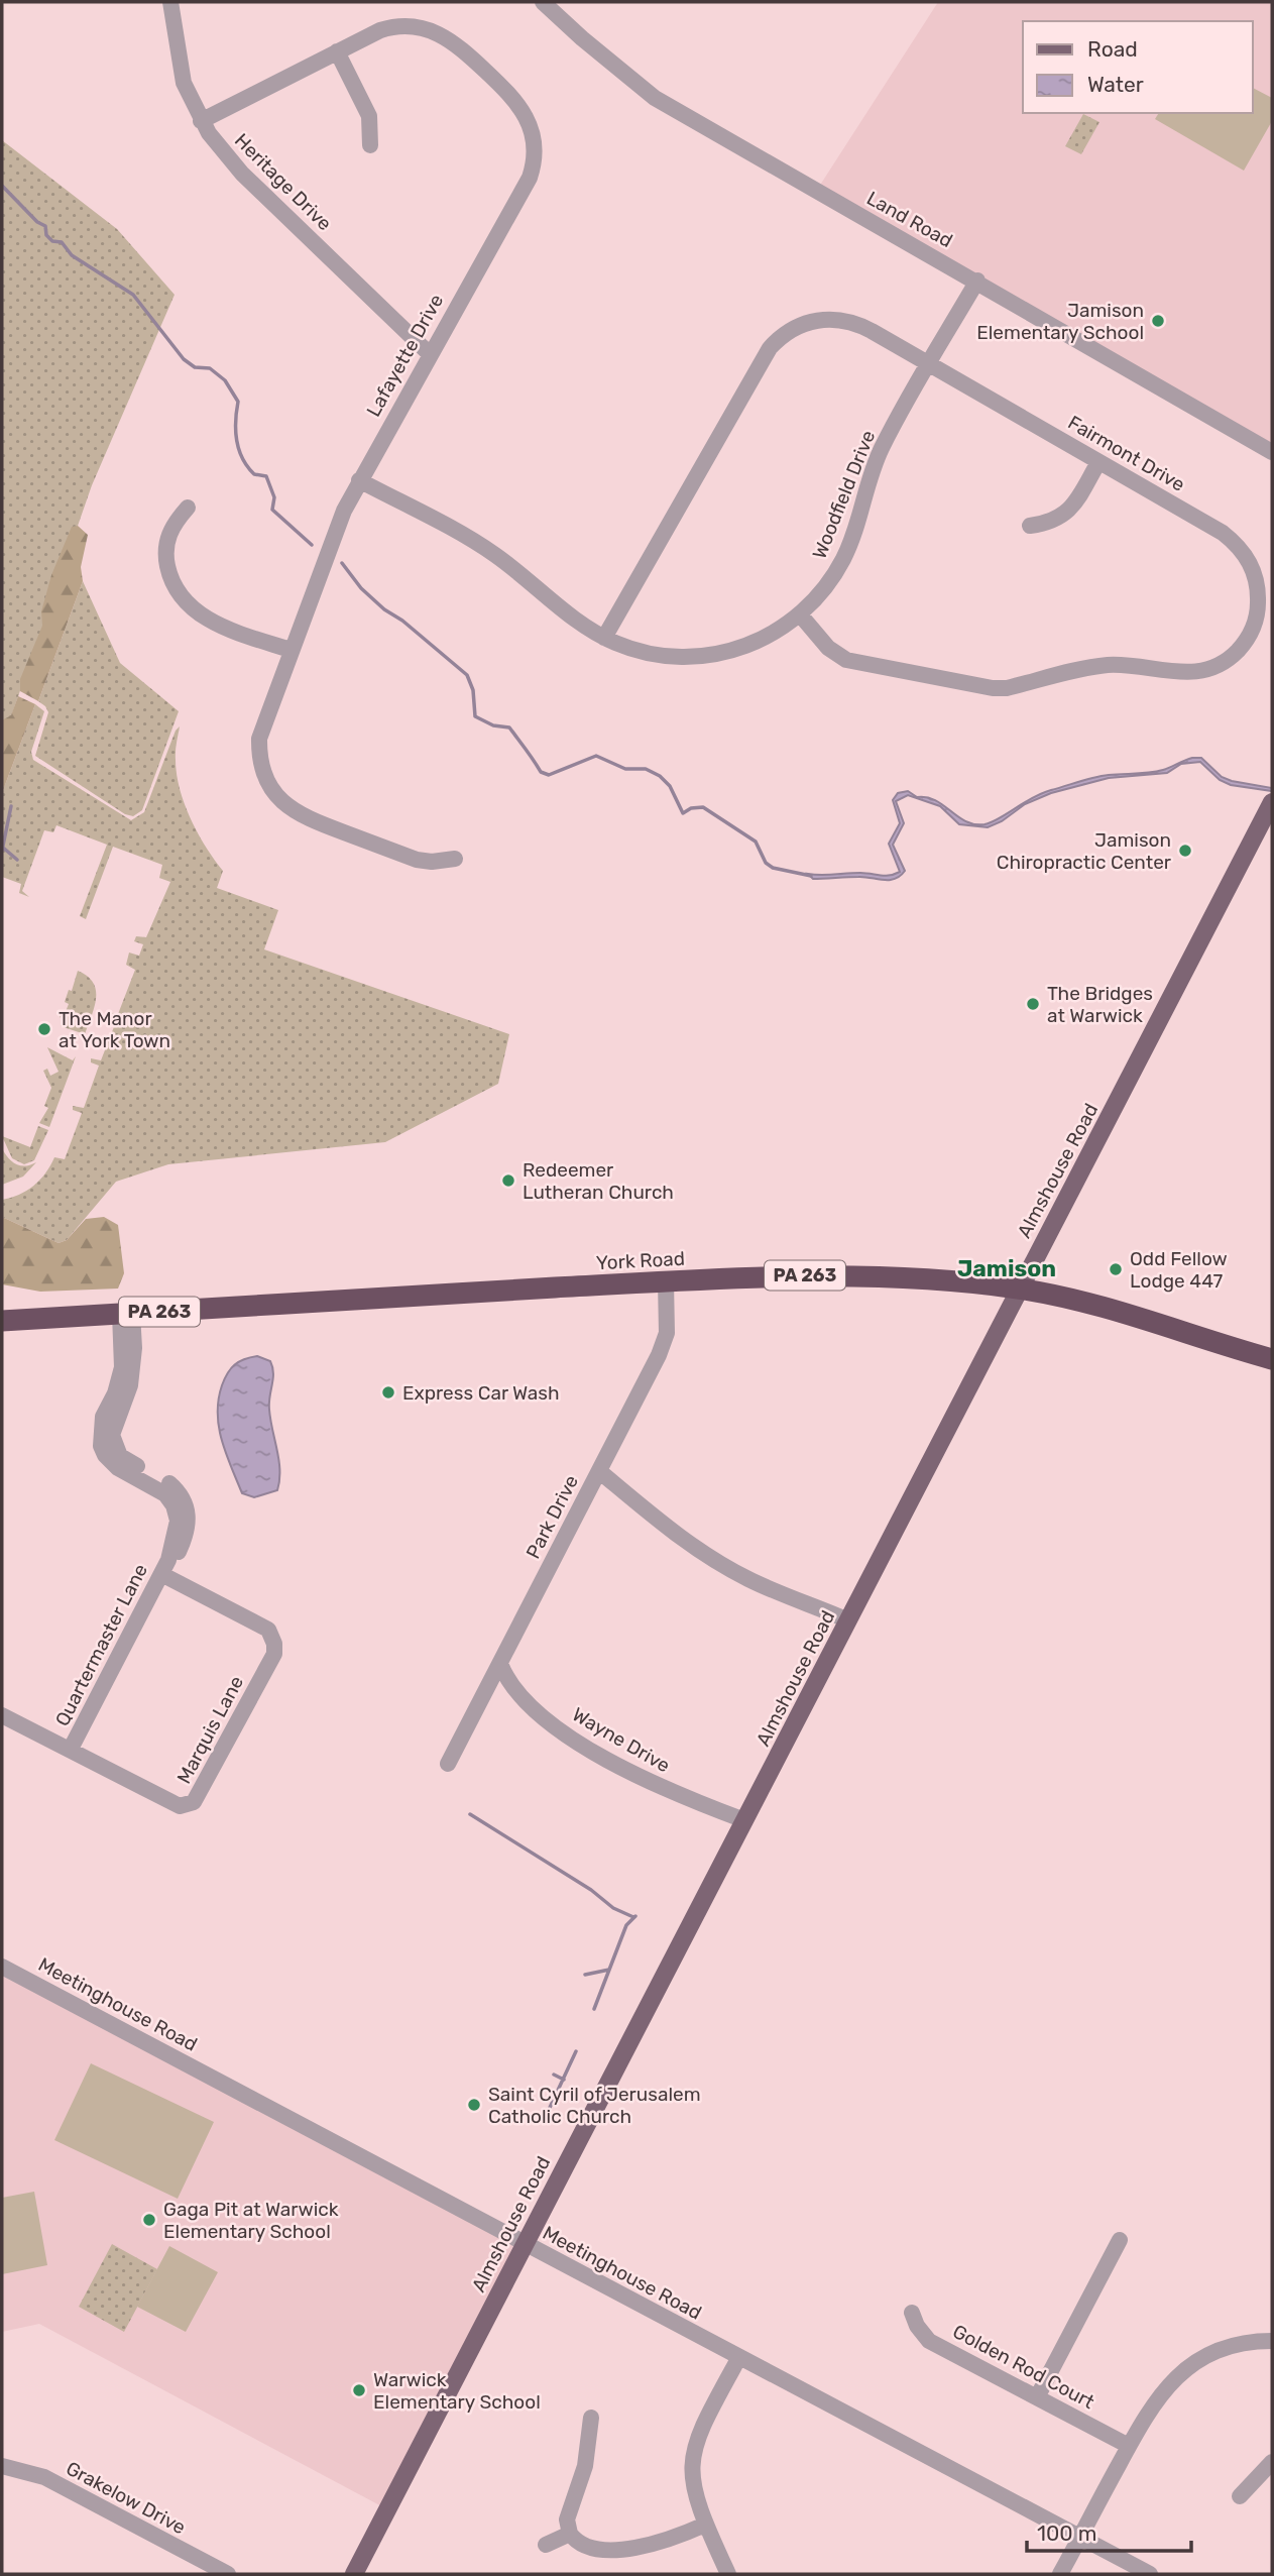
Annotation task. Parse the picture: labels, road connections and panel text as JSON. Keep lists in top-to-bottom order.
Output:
{
  "streets": {
    "highway": ["York Road", "PA 263"],
    "main road": ["Almshouse Road"],
    "street": [
      "Heritage Drive",
      "Land Road",
      "Lafayette Drive",
      "Fairmont Drive",
      "Woodfield Drive",
      "Park Drive",
      "Quartermaster Lane",
      "Marquis Lane",
      "Wayne Drive",
      "Meetinghouse Road",
      "Golden Rod Court",
      "Grakelow Drive"
    ]
  },
  "crossings": [
    ["Heritage Drive", "Lafayette Drive"],
    ["Land Road", "Woodfield Drive"],
    ["Lafayette Drive", "Woodfield Drive"],
    ["Fairmont Drive", "Woodfield Drive"],
    ["Almshouse Road", "York Road"],
    ["Almshouse Road", "Wayne Drive"],
    ["Almshouse Road", "Meetinghouse Road"],
    ["York Road", "Park Drive"],
    ["York Road", "Quartermaster Lane"],
    ["Park Drive", "Wayne Drive"],
    ["Quartermaster Lane", "Marquis Lane"]
  ],
  "districts": ["Jamison"],
  "places": [
    "Jamison Elementary School",
    "Jamison Chiropractic Center",
    "The Bridges at Warwick",
    "The Manor at York Town",
    "Redeemer Lutheran Church",
    "Odd Fellow Lodge 447",
    "Express Car Wash",
    "Saint Cyril of Jerusalem Catholic Church",
    "Gaga Pit at Warwick Elementary School",
    "Warwick Elementary School"
  ],
  "legend": ["Road", "Water"],
  "scale_bar": "100 m"
}
